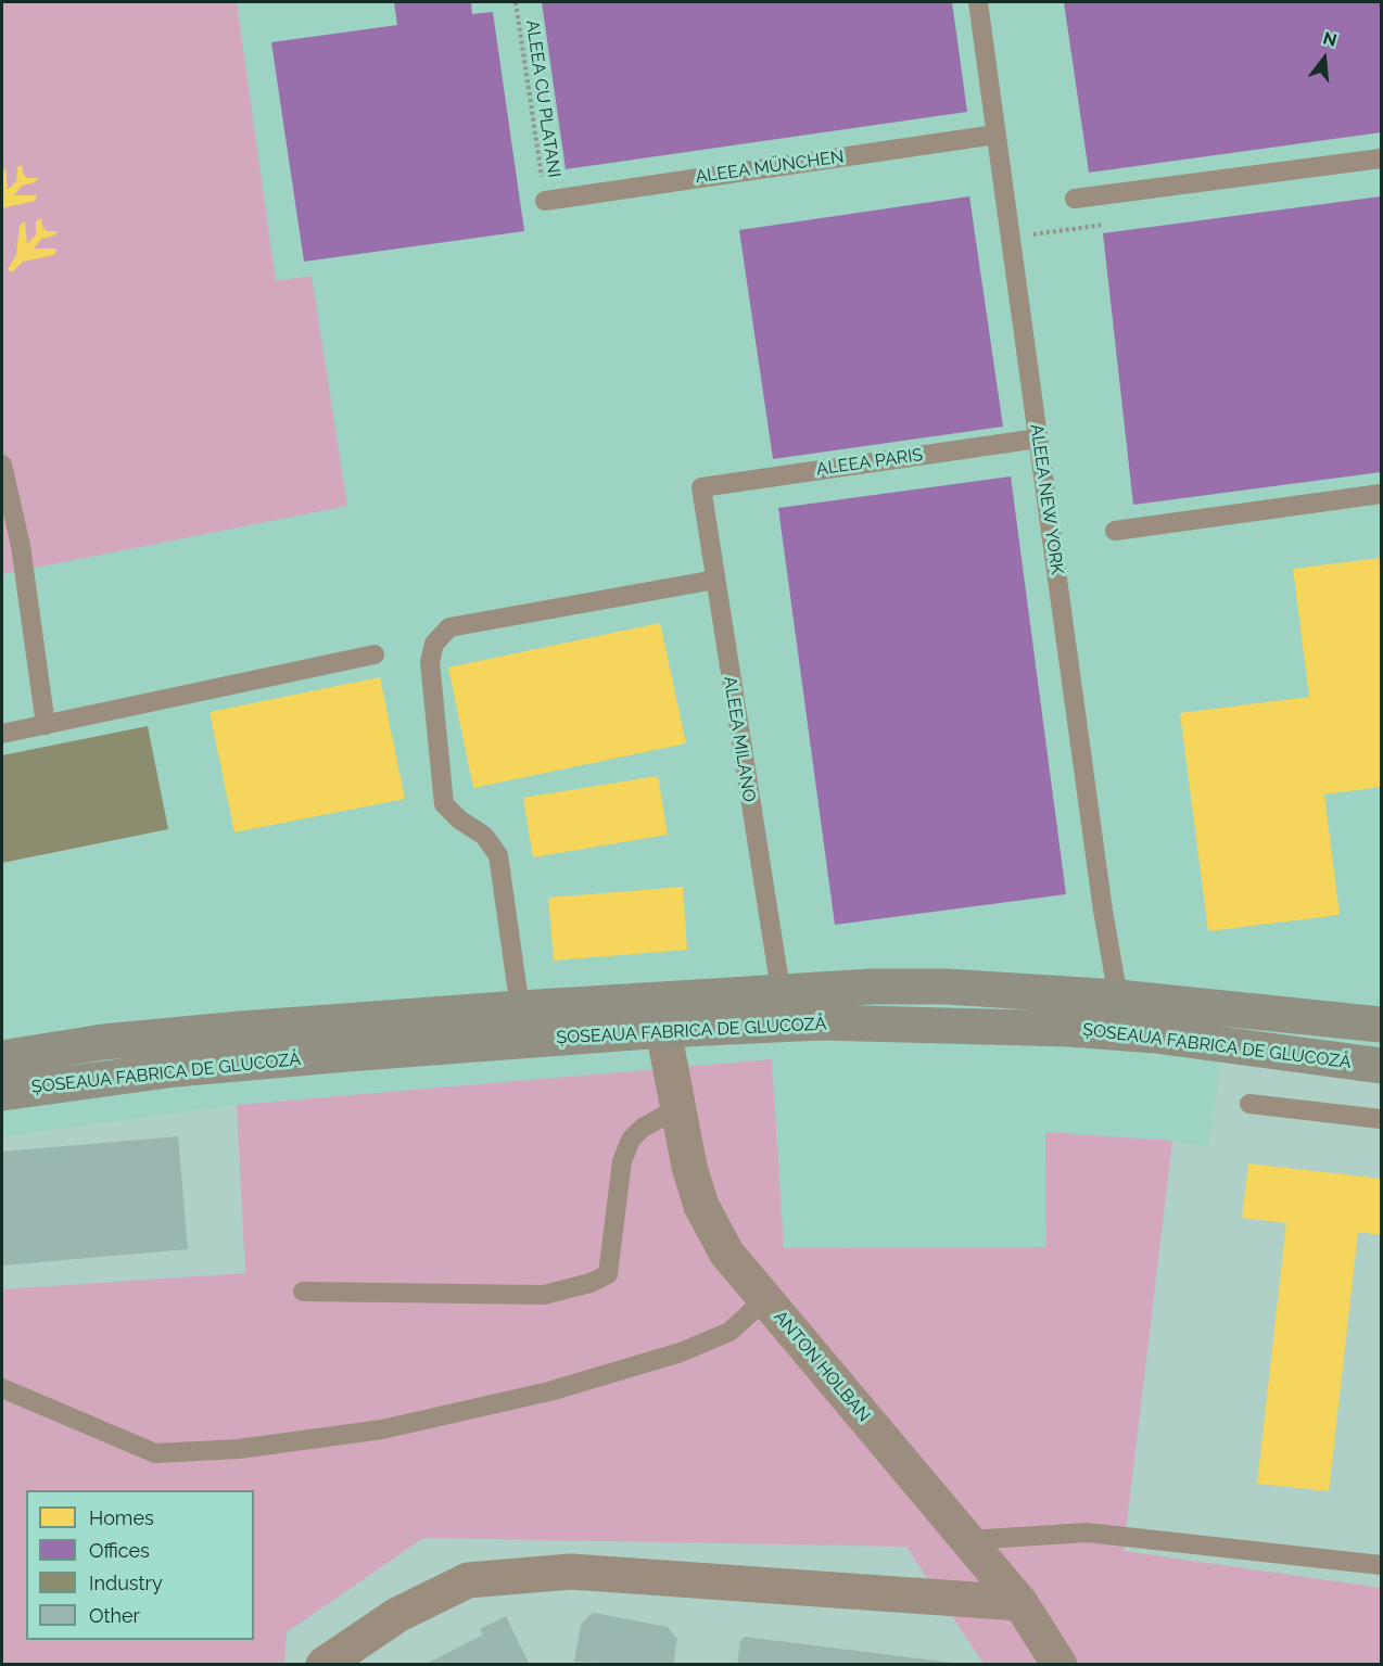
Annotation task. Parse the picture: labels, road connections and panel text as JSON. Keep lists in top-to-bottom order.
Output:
{
  "streets": {
    "main road": ["ȘOSEAUA FABRICA DE GLUCOZĂ"],
    "street": ["ANTON HOLBAN"],
    "lane": [
      "ALEEA MÜNCHEN",
      "ALEEA PARIS",
      "ALEEA NEW YORK",
      "ALEEA MILANO"
    ],
    "path": ["ALEEA CU PLATANI"]
  },
  "crossings": [
    ["ALEEA CU PLATANI", "ALEEA MÜNCHEN"],
    ["ALEEA MÜNCHEN", "ALEEA NEW YORK"],
    ["ALEEA PARIS", "ALEEA NEW YORK"],
    ["ALEEA PARIS", "ALEEA MILANO"],
    ["ALEEA NEW YORK", "ȘOSEAUA FABRICA DE GLUCOZĂ"],
    ["ALEEA MILANO", "ȘOSEAUA FABRICA DE GLUCOZĂ"],
    ["ȘOSEAUA FABRICA DE GLUCOZĂ", "ANTON HOLBAN"]
  ],
  "legend": [
    "Homes",
    "Offices",
    "Industry",
    "Other"
  ],
  "north": "top"
}
